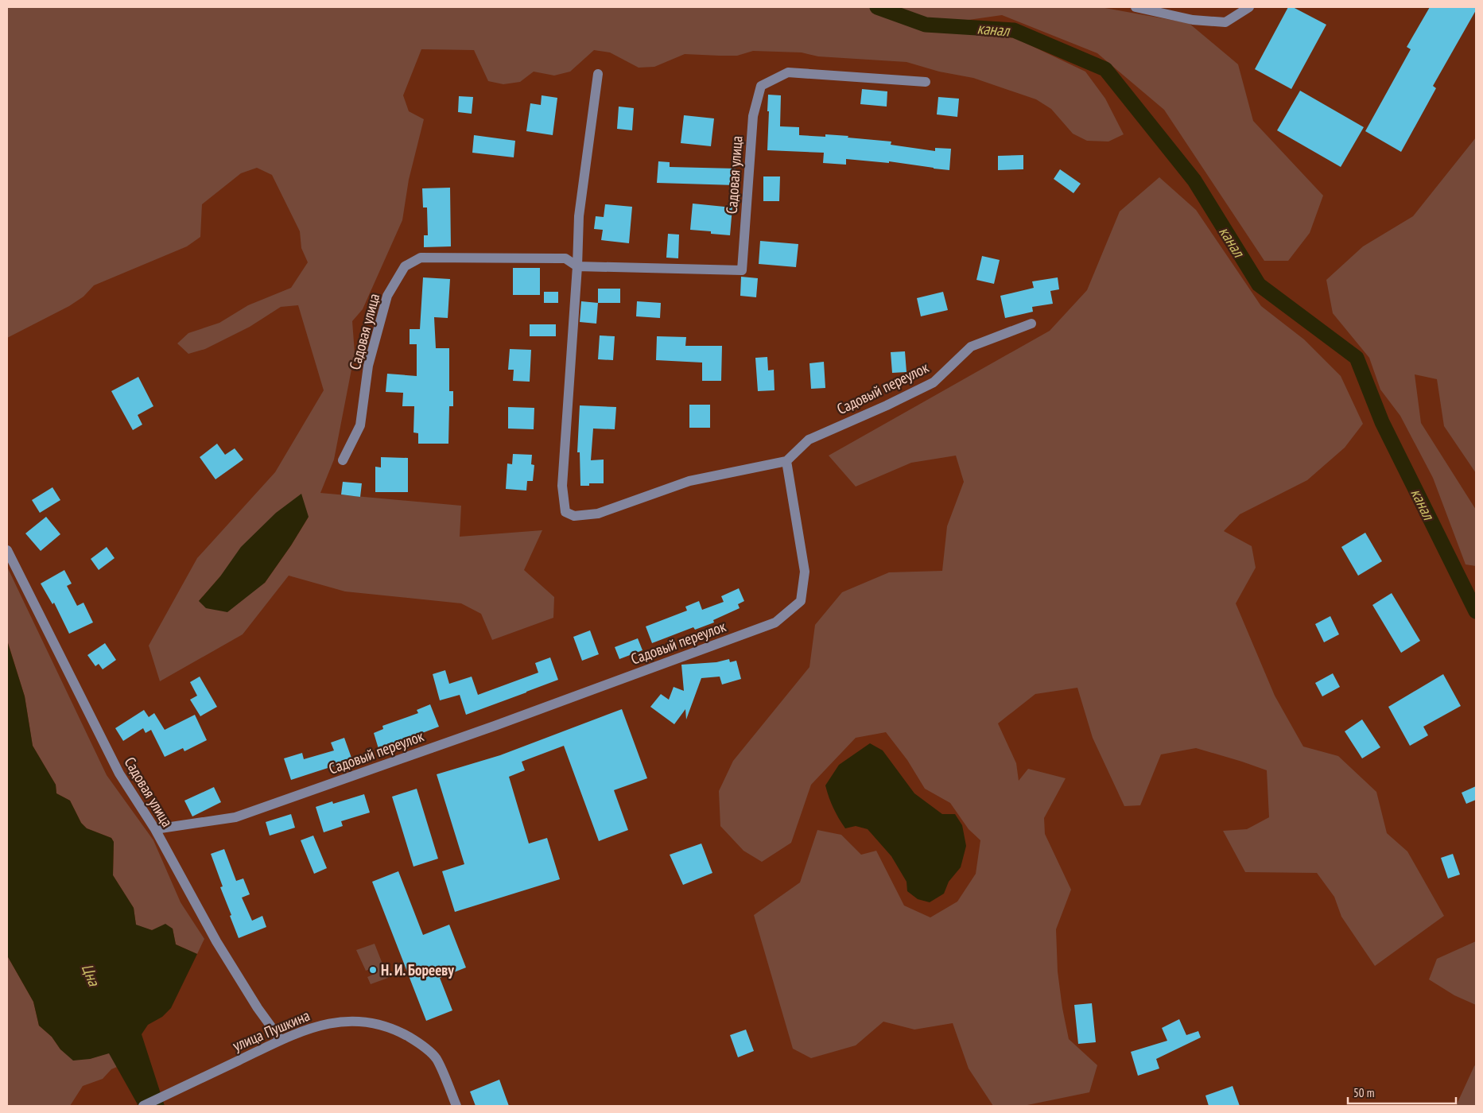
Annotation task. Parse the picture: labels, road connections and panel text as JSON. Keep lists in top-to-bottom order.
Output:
{
  "streets": {
    "street": ["Садовая улица", "Садовый переулок", "улица Пушкина"]
  },
  "crossings": [
    ["Садовая улица", "Садовый переулок"],
    ["Садовая улица", "улица Пушкина"]
  ],
  "water": ["канал", "Цна"],
  "places": ["Н. И. Борееву"],
  "scale_bar": "50 m"
}
